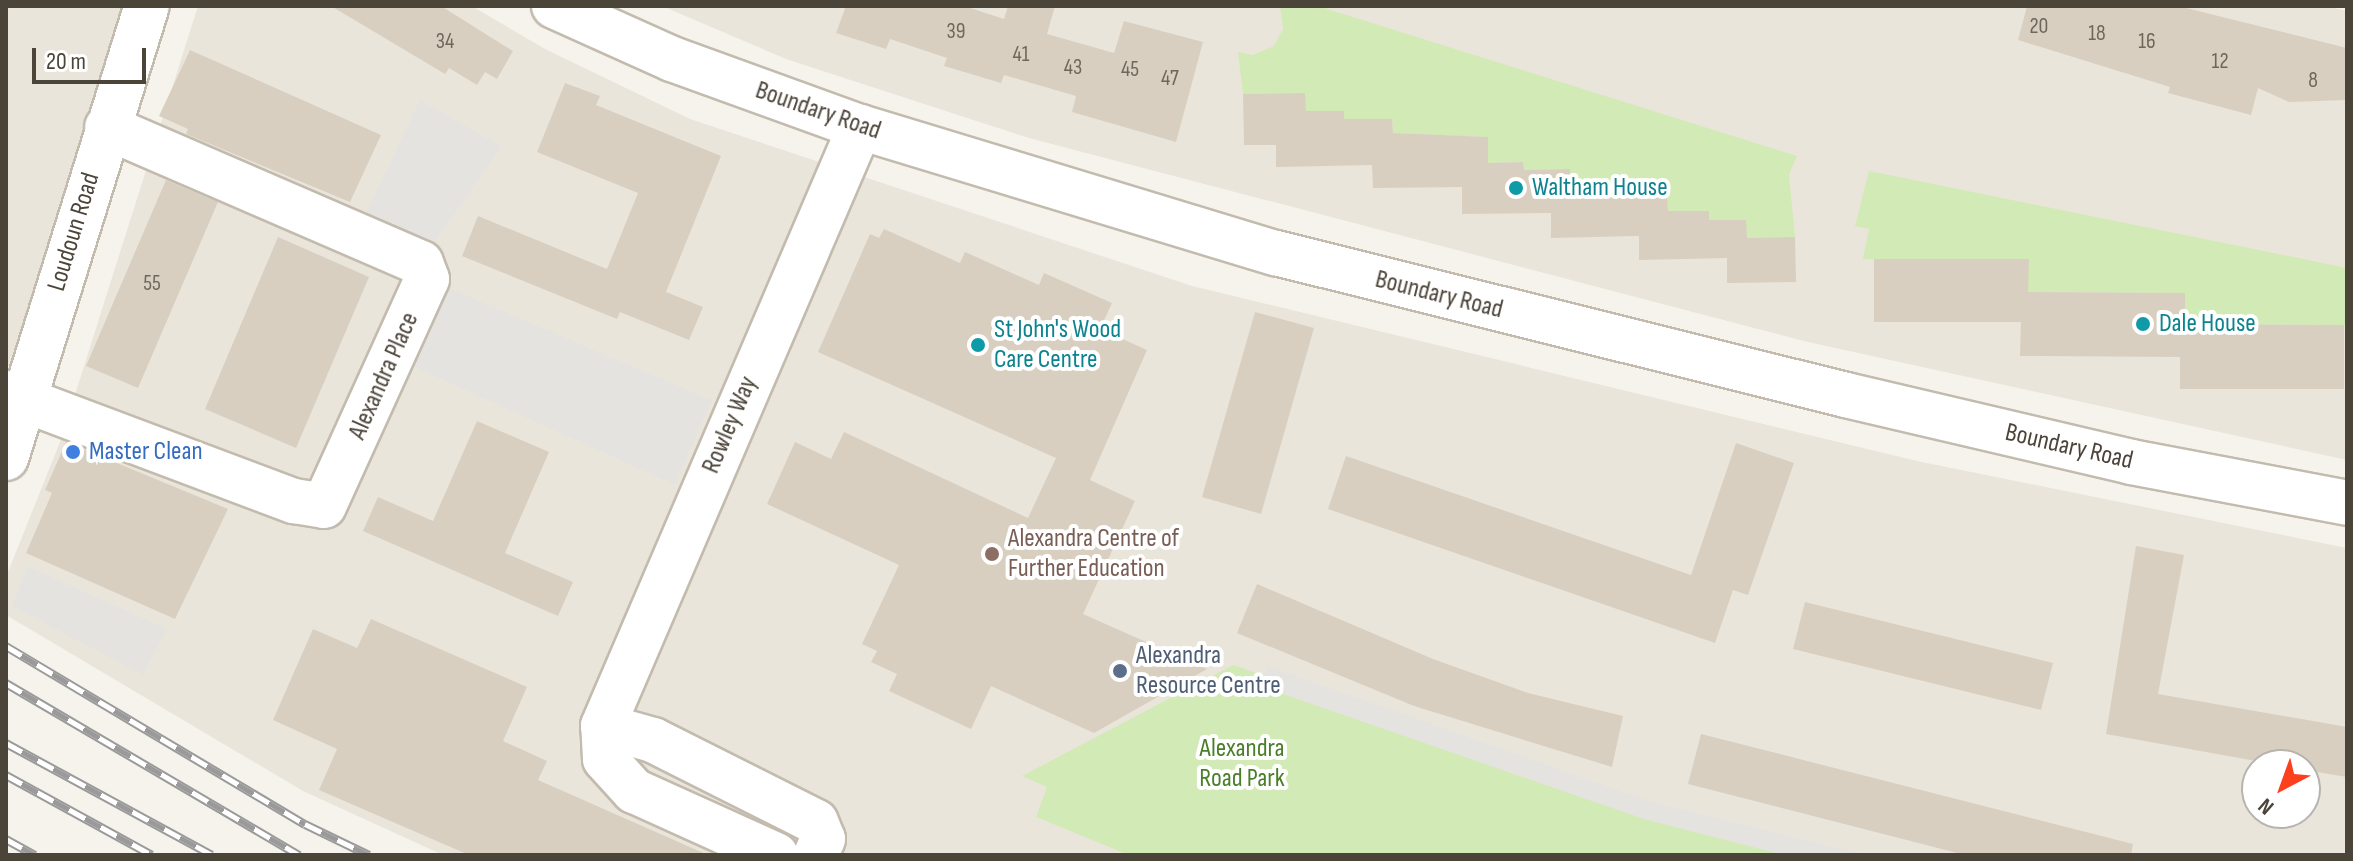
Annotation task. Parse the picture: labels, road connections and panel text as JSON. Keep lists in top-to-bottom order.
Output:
{
  "streets": {
    "street": [
      "Boundary Road",
      "Loudoun Road",
      "Alexandra Place",
      "Rowley Way"
    ]
  },
  "crossings": [
    ["Boundary Road", "Rowley Way"],
    ["Loudoun Road", "Alexandra Place"]
  ],
  "parks": ["Alexandra Road Park"],
  "places": [
    "Waltham House",
    "Dale House",
    "St John's Wood Care Centre",
    "Master Clean",
    "Alexandra Centre of Further Education",
    "Alexandra Resource Centre"
  ],
  "house_numbers": [
    "20",
    "39",
    "18",
    "34",
    "16",
    "41",
    "12",
    "43",
    "45",
    "47",
    "8",
    "55"
  ],
  "scale_bar": "20 m",
  "north": "bottom left"
}
